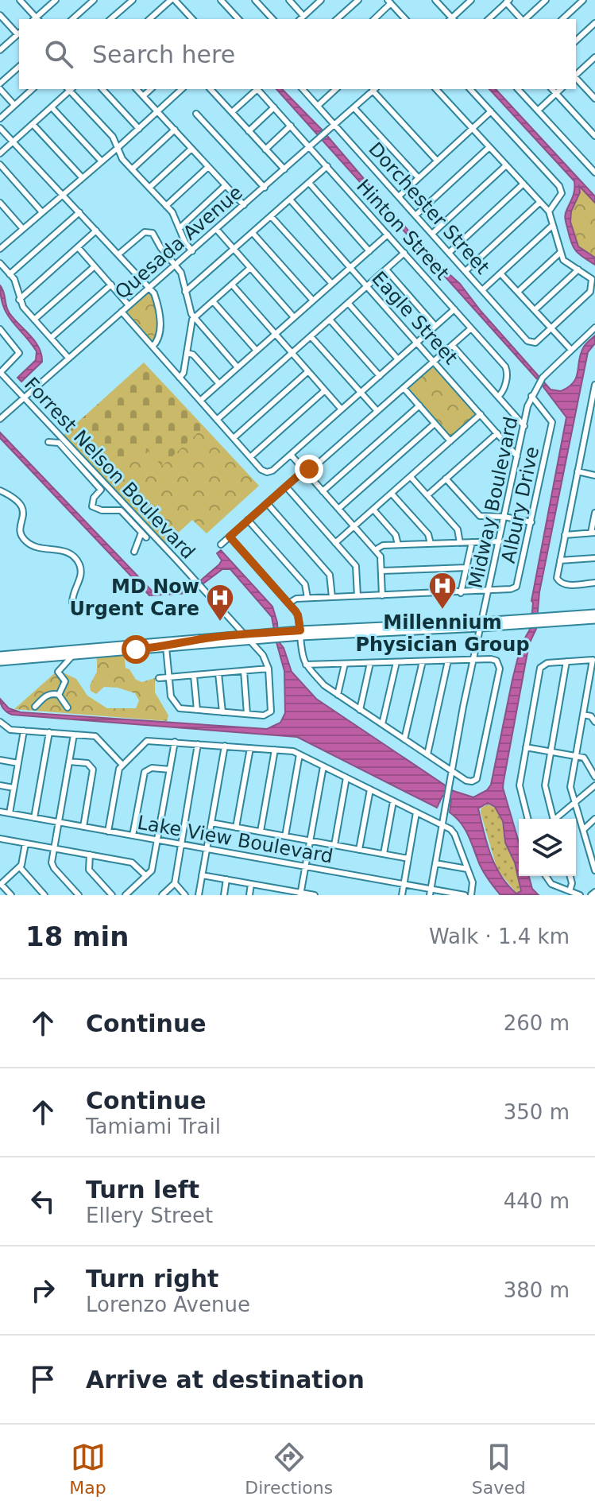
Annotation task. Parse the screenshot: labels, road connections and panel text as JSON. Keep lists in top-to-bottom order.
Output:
{
  "streets": {
    "street": [
      "Dorchester Street",
      "Hinton Street",
      "Quesada Avenue",
      "Eagle Street",
      "Forrest Nelson Boulevard",
      "Midway Boulevard",
      "Albury Drive",
      "Lake View Boulevard"
    ]
  },
  "crossings": [
    ["Dorchester Street", "Quesada Avenue"],
    ["Hinton Street", "Quesada Avenue"],
    ["Quesada Avenue", "Forrest Nelson Boulevard"],
    ["Eagle Street", "Midway Boulevard"],
    ["Midway Boulevard", "Albury Drive"],
    ["Midway Boulevard", "Lake View Boulevard"]
  ],
  "places": {
    "hospital": ["Millennium Physician Group", "MD Now Urgent Care"]
  },
  "page": {
    "search": "Search here",
    "heading": ["18 min", "Walk · 1.4 km"],
    "list": [
      ["Continue", "260 m"],
      ["Continue", "Tamiami Trail", "350 m"],
      ["Turn left", "Ellery Street", "440 m"],
      ["Turn right", "Lorenzo Avenue", "380 m"],
      "Arrive at destination"
    ],
    "nav": ["Map", "Directions", "Saved"]
  }
}
